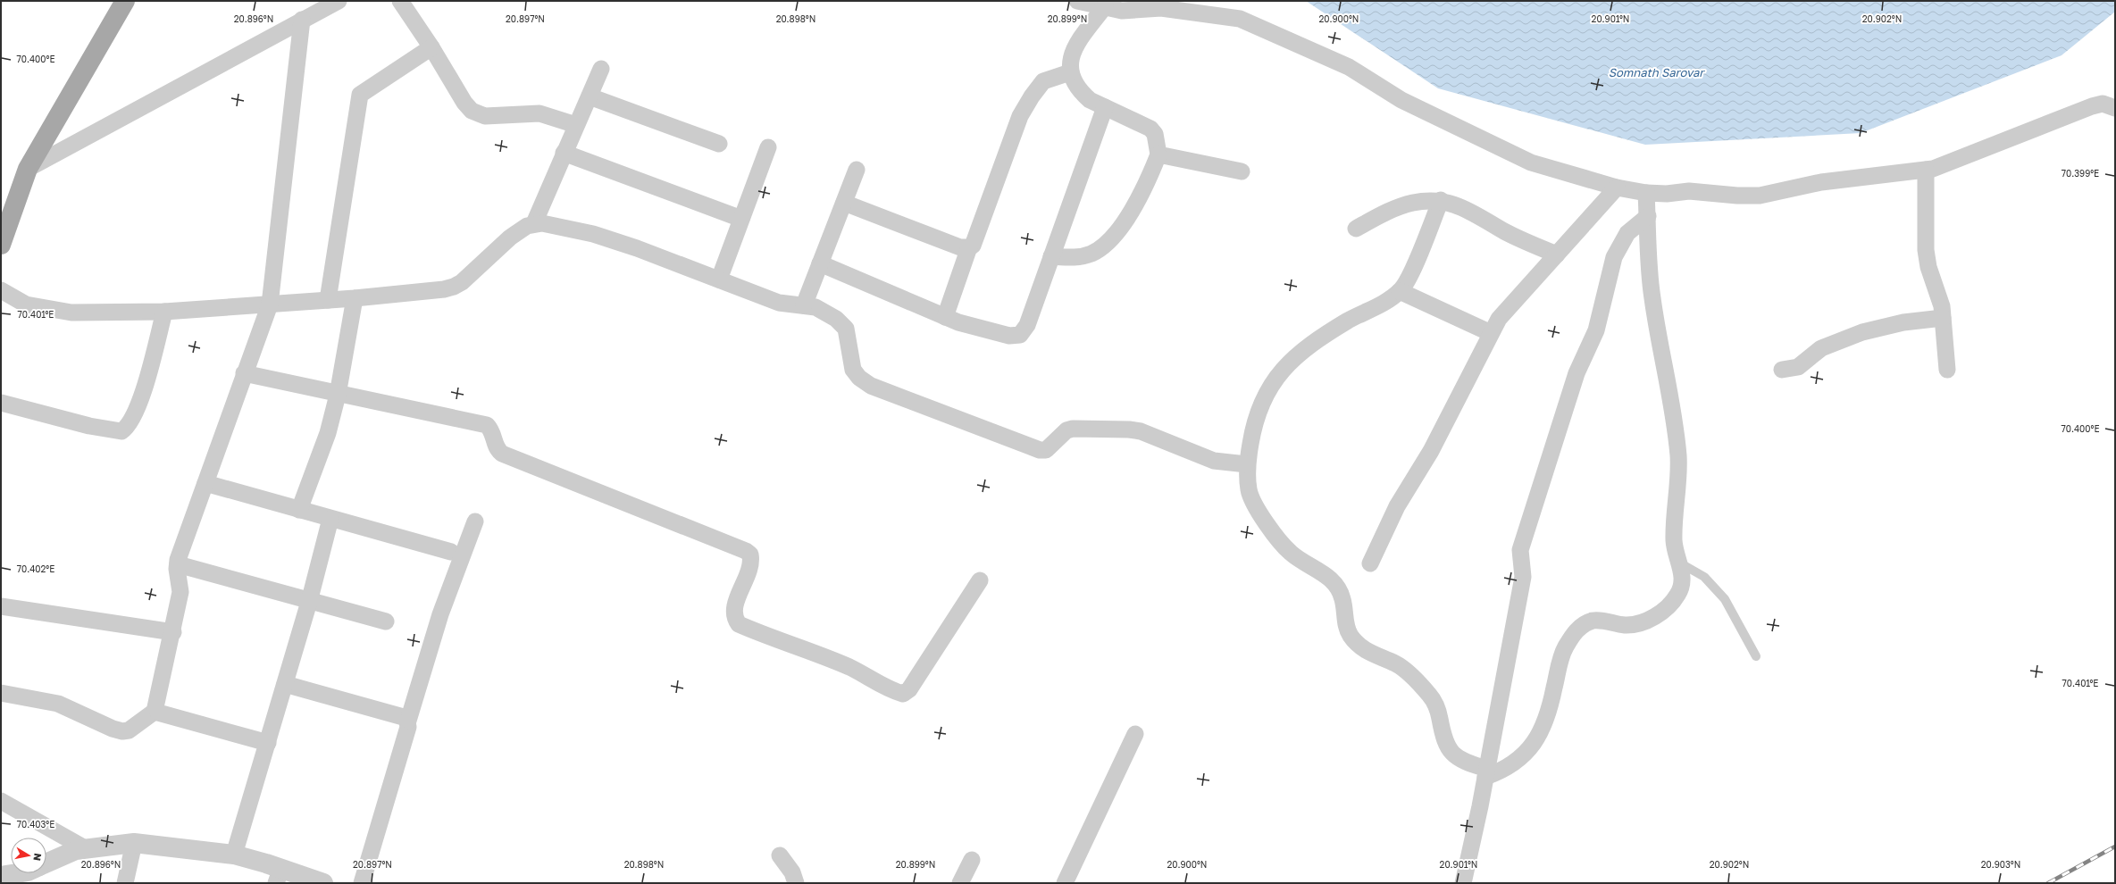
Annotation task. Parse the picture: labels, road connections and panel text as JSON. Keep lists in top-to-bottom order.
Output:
{
  "water": ["Somnath Sarovar"],
  "north": "right",
  "coordinates": [
    "20.896°N",
    "20.897°N",
    "20.898°N",
    "20.899°N",
    "20.900°N",
    "20.901°N",
    "20.902°N",
    "70.400°E",
    "70.399°E",
    "70.401°E",
    "70.402°E",
    "70.403°E",
    "20.903°N"
  ]
}
